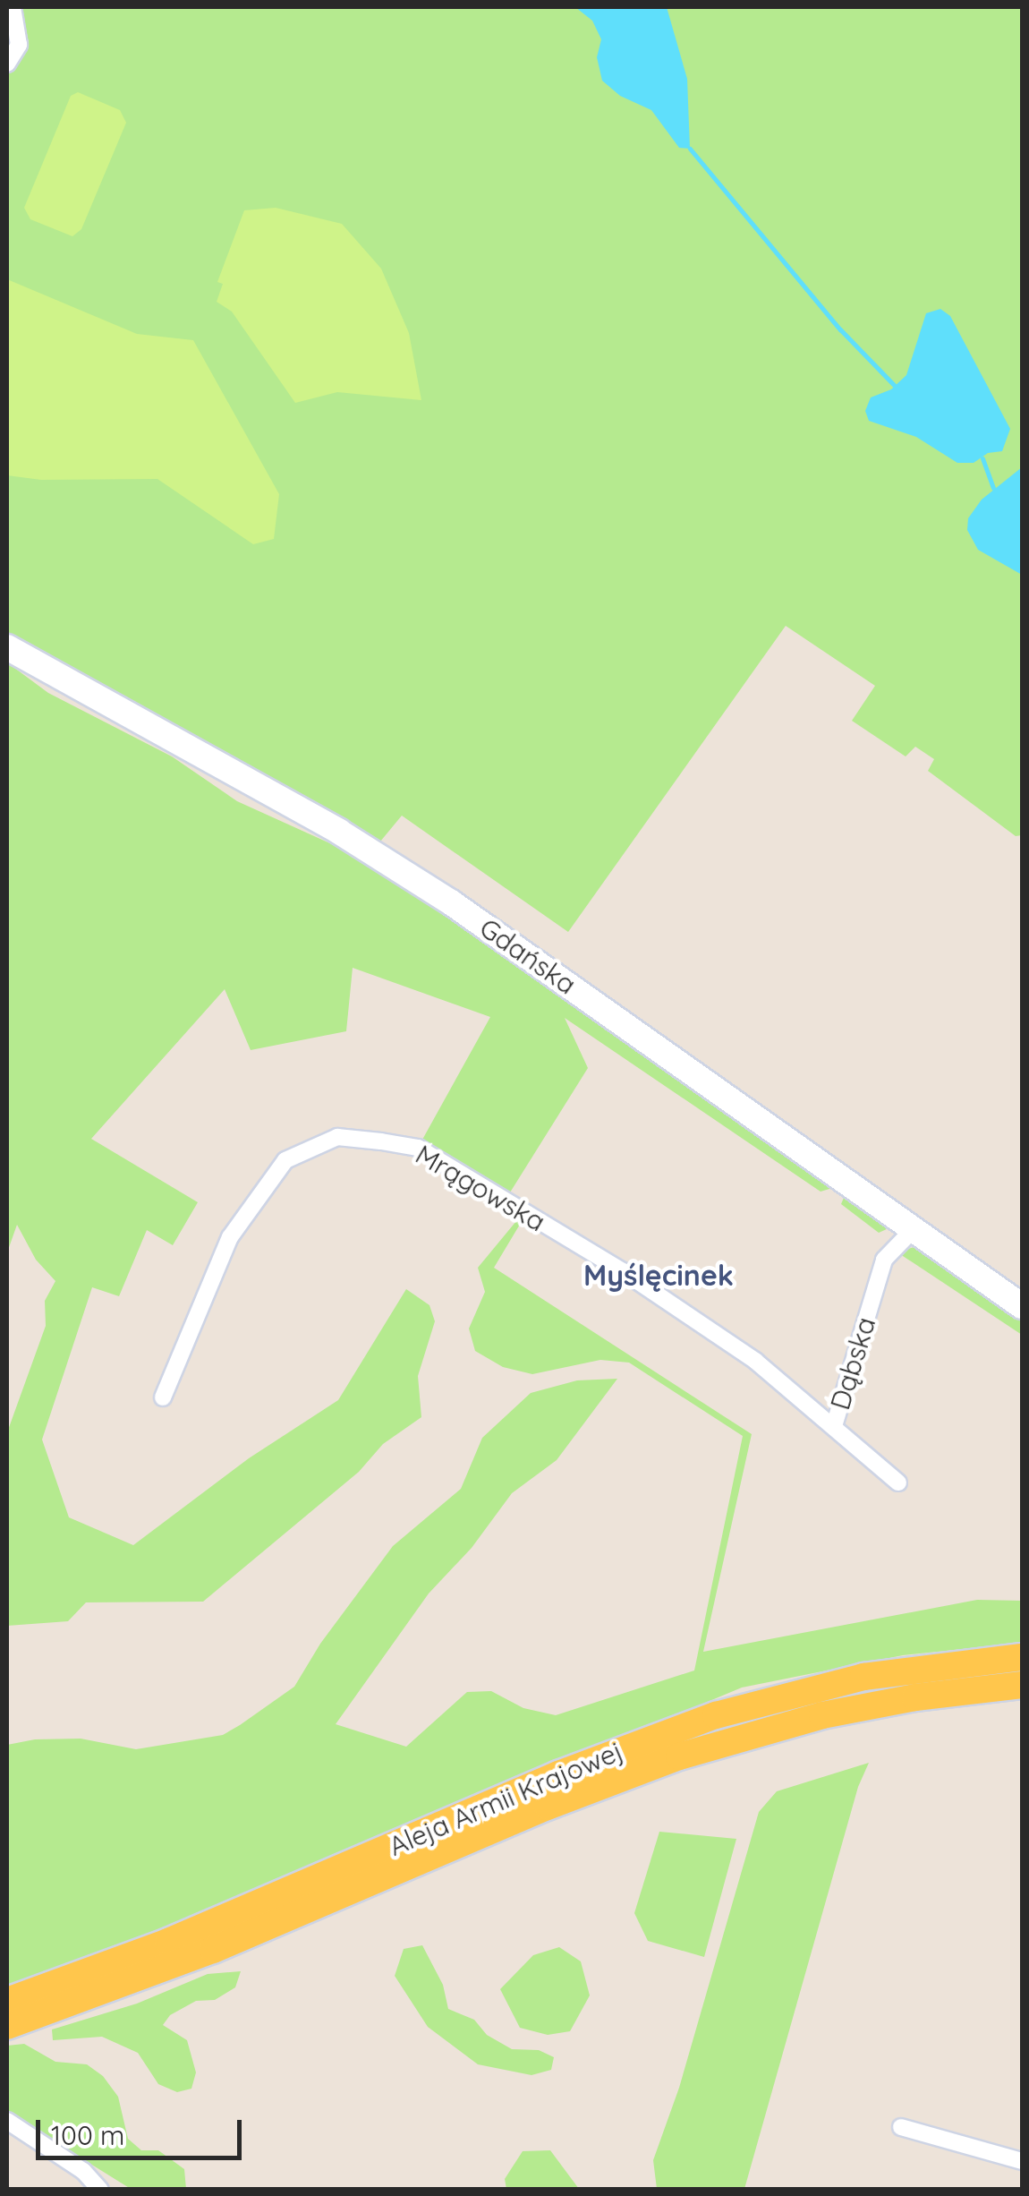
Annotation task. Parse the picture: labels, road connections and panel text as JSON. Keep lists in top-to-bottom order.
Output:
{
  "streets": {
    "main road": ["Gdańska", "Aleja Armii Krajowej"],
    "street": ["Mrągowska", "Dąbska"]
  },
  "crossings": [
    ["Gdańska", "Dąbska"],
    ["Mrągowska", "Dąbska"]
  ],
  "districts": ["Myślęcinek"],
  "scale_bar": "100 m"
}
